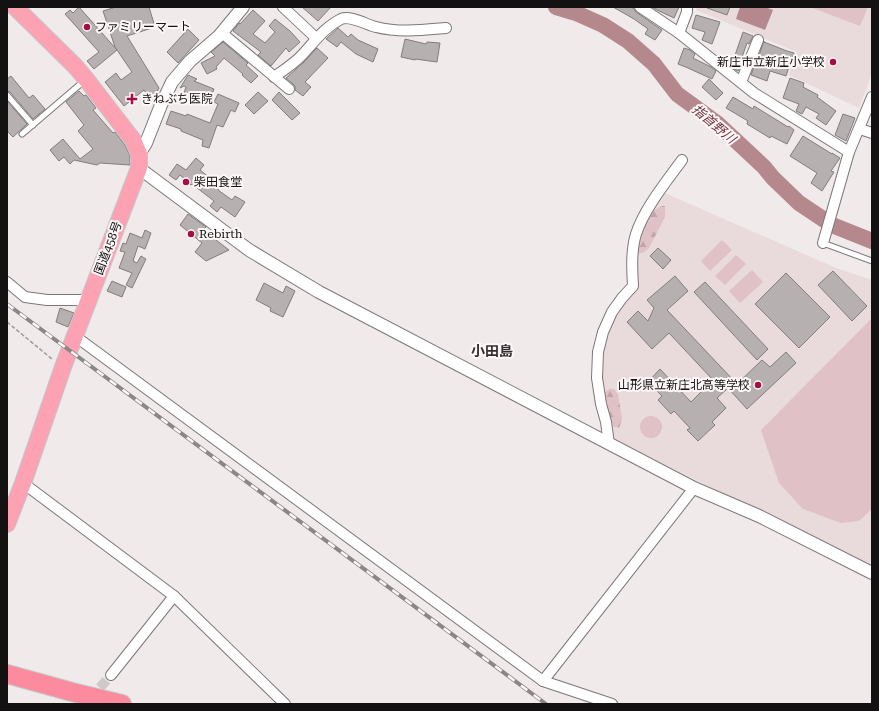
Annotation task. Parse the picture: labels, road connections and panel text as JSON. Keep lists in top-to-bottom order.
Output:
{
  "streets": {
    "highway": ["国道458号"]
  },
  "districts": ["小田島"],
  "water": ["指首野川"],
  "places": {
    "other": [
      "ファミリーマート",
      "新庄市立新庄小学校",
      "柴田食堂",
      "Rebirth",
      "山形県立新庄北高等学校"
    ],
    "health": ["きねぶち医院"]
  }
}
